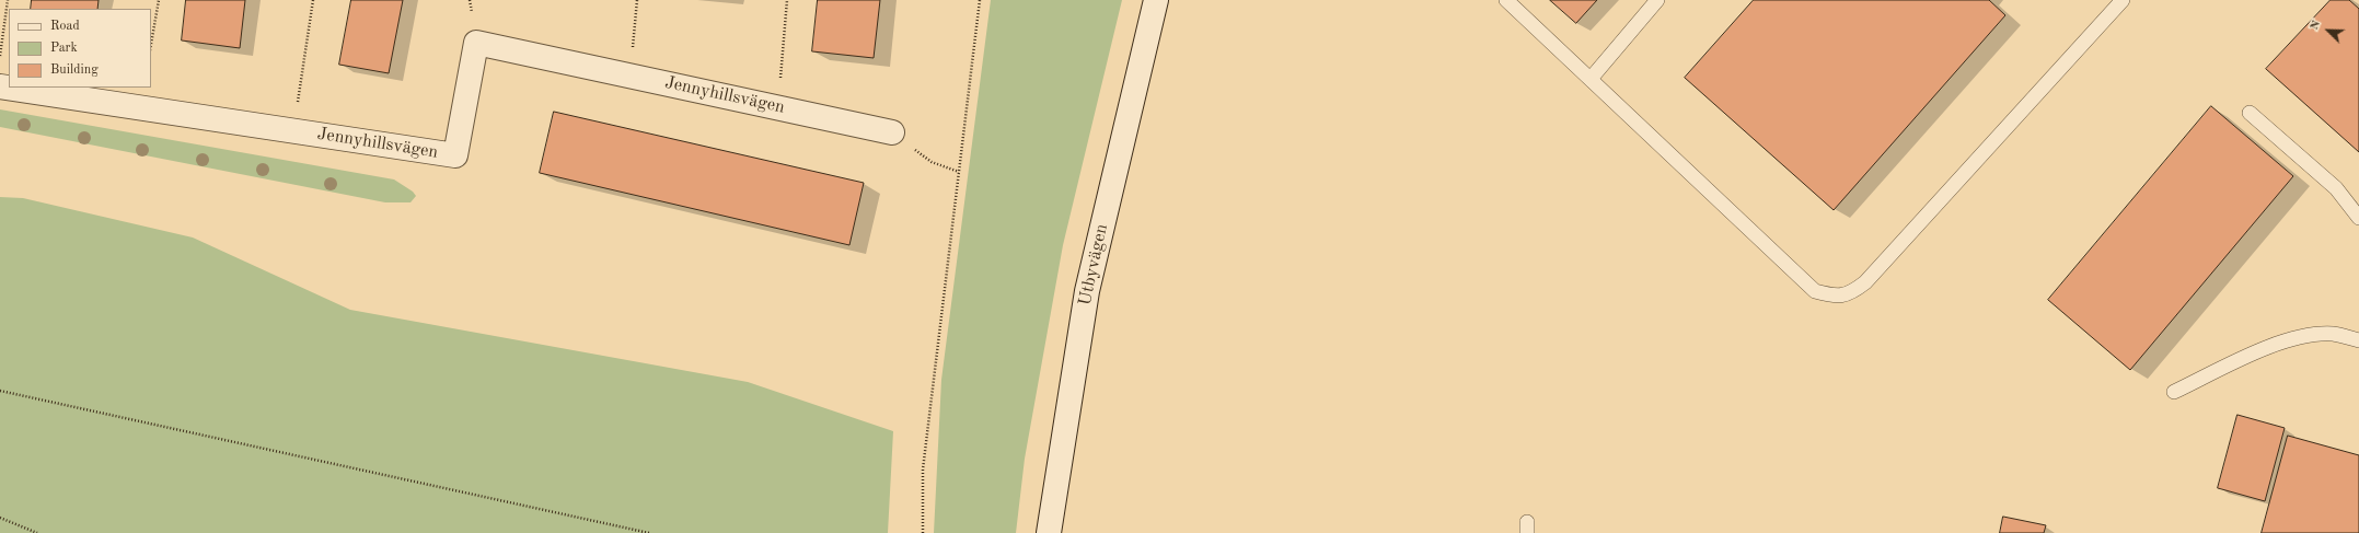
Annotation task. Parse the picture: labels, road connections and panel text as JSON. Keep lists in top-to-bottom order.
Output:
{
  "streets": {
    "street": ["Jennyhillsvägen", "Utbyvägen"]
  },
  "legend": ["Road", "Park", "Building"],
  "north": "top left"
}
